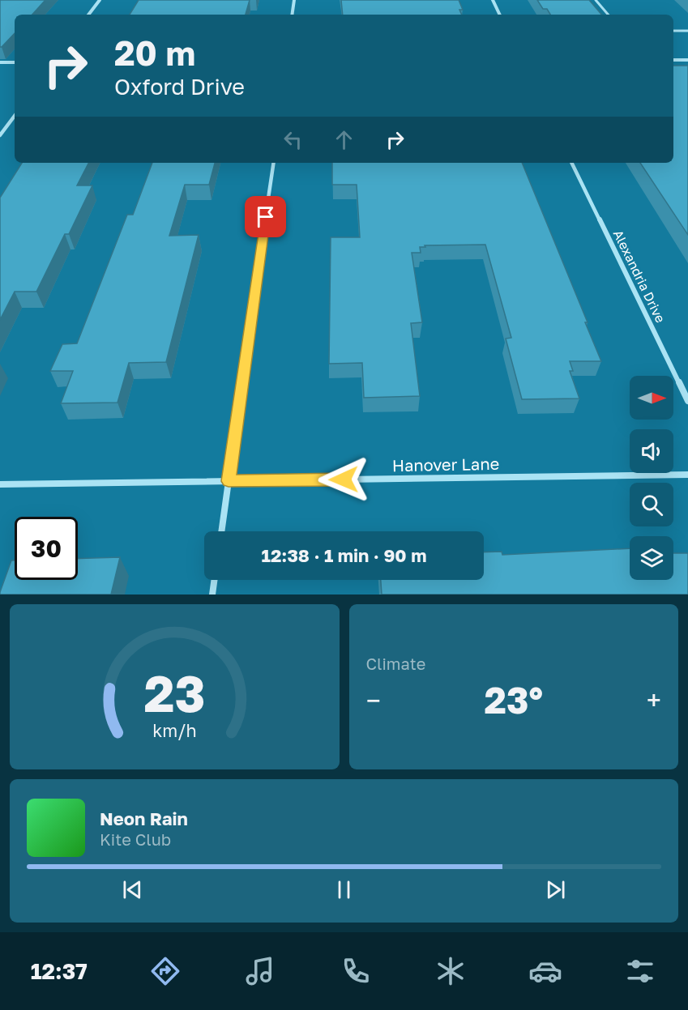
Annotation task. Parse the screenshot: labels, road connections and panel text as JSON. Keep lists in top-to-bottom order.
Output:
{
  "streets": {
    "street": ["Alexandria Drive", "Hanover Lane"]
  },
  "north": "right",
  "page": {
    "turn": ["20 m", "Oxford Drive"],
    "limit": "30",
    "trip": "12:38 · 1 min · 90 m",
    "tile": "Climate",
    "heat": ["−", "23°", "+"],
    "song": ["Neon Rain", "Kite Club"],
    "tabs": "12:37",
    "gauge": ["23", "km/h"]
  }
}
